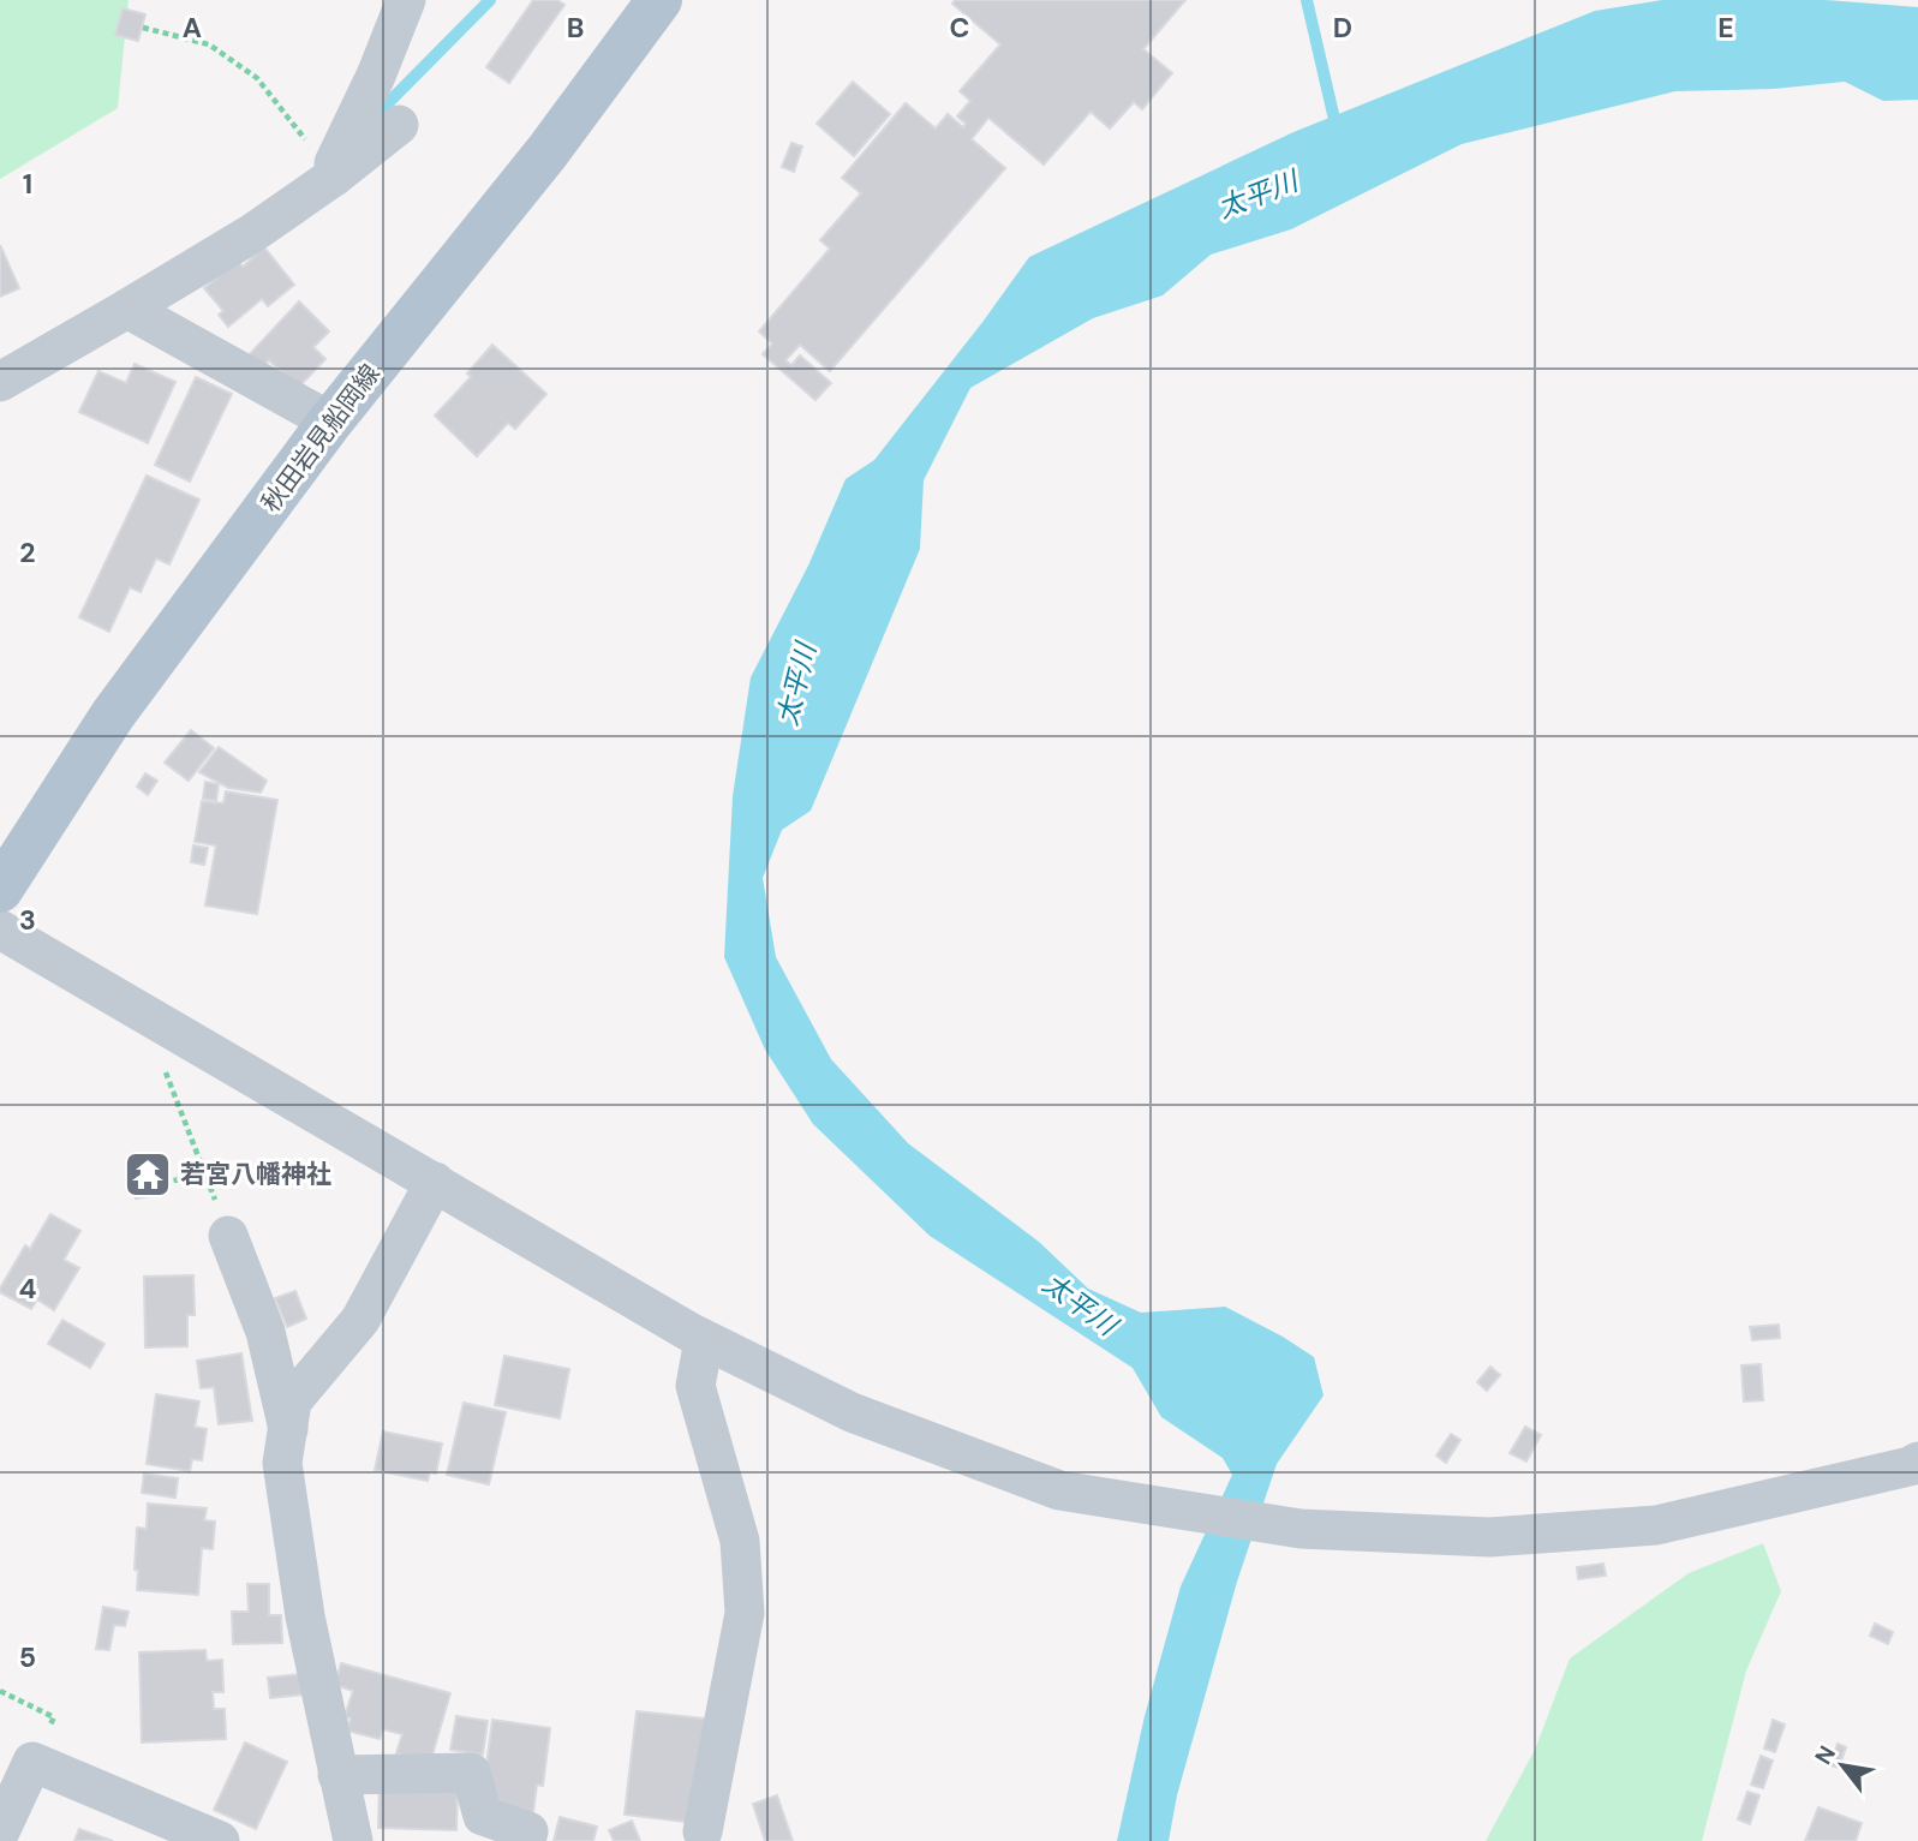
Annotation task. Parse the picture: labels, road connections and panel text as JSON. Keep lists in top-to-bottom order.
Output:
{
  "streets": {
    "main road": ["秋田岩見船岡線"]
  },
  "water": ["太平川"],
  "places": {
    "temple": ["若宮八幡神社"]
  },
  "north": "top left",
  "grid": {
    "columns": [
      "A",
      "B",
      "C",
      "D",
      "E"
    ],
    "rows": [
      "1",
      "2",
      "3",
      "4",
      "5"
    ]
  }
}
